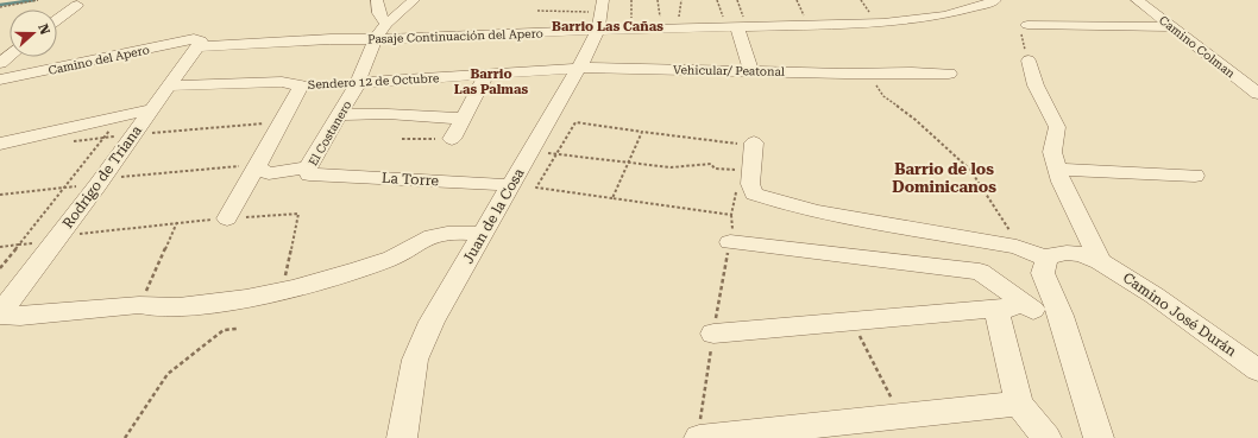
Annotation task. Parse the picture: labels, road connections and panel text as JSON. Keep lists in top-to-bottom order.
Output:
{
  "streets": {
    "street": [
      "Pasaje Continuación del Apero",
      "Camino Colman",
      "Camino del Apero",
      "Vehicular/ Peatonal",
      "Sendero 12 de Octubre",
      "El Costanero",
      "Rodrigo de Triana",
      "La Torre",
      "Juan de la Cosa",
      "Camino José Durán"
    ]
  },
  "crossings": [
    ["Pasaje Continuación del Apero", "Camino del Apero"],
    ["Pasaje Continuación del Apero", "El Costanero"],
    ["Pasaje Continuación del Apero", "Rodrigo de Triana"],
    ["Pasaje Continuación del Apero", "Juan de la Cosa"],
    ["Camino del Apero", "Rodrigo de Triana"],
    ["Vehicular/ Peatonal", "Sendero 12 de Octubre"],
    ["Vehicular/ Peatonal", "Juan de la Cosa"],
    ["Sendero 12 de Octubre", "El Costanero"],
    ["Sendero 12 de Octubre", "Rodrigo de Triana"],
    ["Sendero 12 de Octubre", "Juan de la Cosa"],
    ["El Costanero", "La Torre"],
    ["La Torre", "Juan de la Cosa"]
  ],
  "districts": ["Barrio Las Cañas", "Barrio Las Palmas", "Barrio de los Dominicanos"],
  "north": "right"
}
